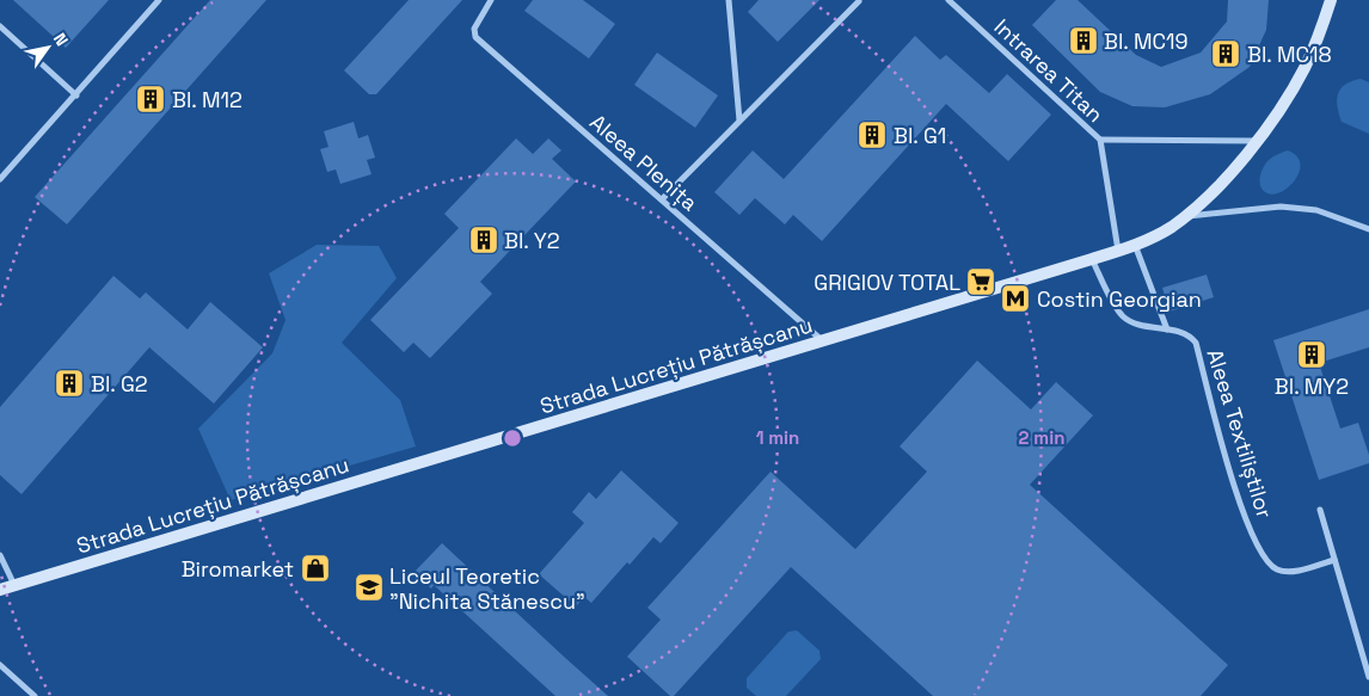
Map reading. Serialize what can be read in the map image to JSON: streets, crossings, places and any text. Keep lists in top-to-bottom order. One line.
{"streets":{"main road":["Strada Lucrețiu Pătrășcanu"],"street":["Intrarea Titan","Aleea Plenița","Aleea Textiliștilor"]},"crossings":[["Intrarea Titan","Strada Lucrețiu Pătrășcanu"],["Aleea Plenița","Strada Lucrețiu Pătrășcanu"],["Strada Lucrețiu Pătrășcanu","Aleea Textiliștilor"]],"places":{"building":["Bl. MC19","Bl. MC18","Bl. M12","Bl. G1","Bl. Y2","Bl. MY2","Bl. G2"],"supermarket":["GRIGIOV TOTAL"],"metro station":["Costin Georgian"],"shop":["Biromarket"],"school or university":["Liceul Teoretic \"Nichita Stănescu\""]},"north":"top right","rings":["1 min","2 min"]}
